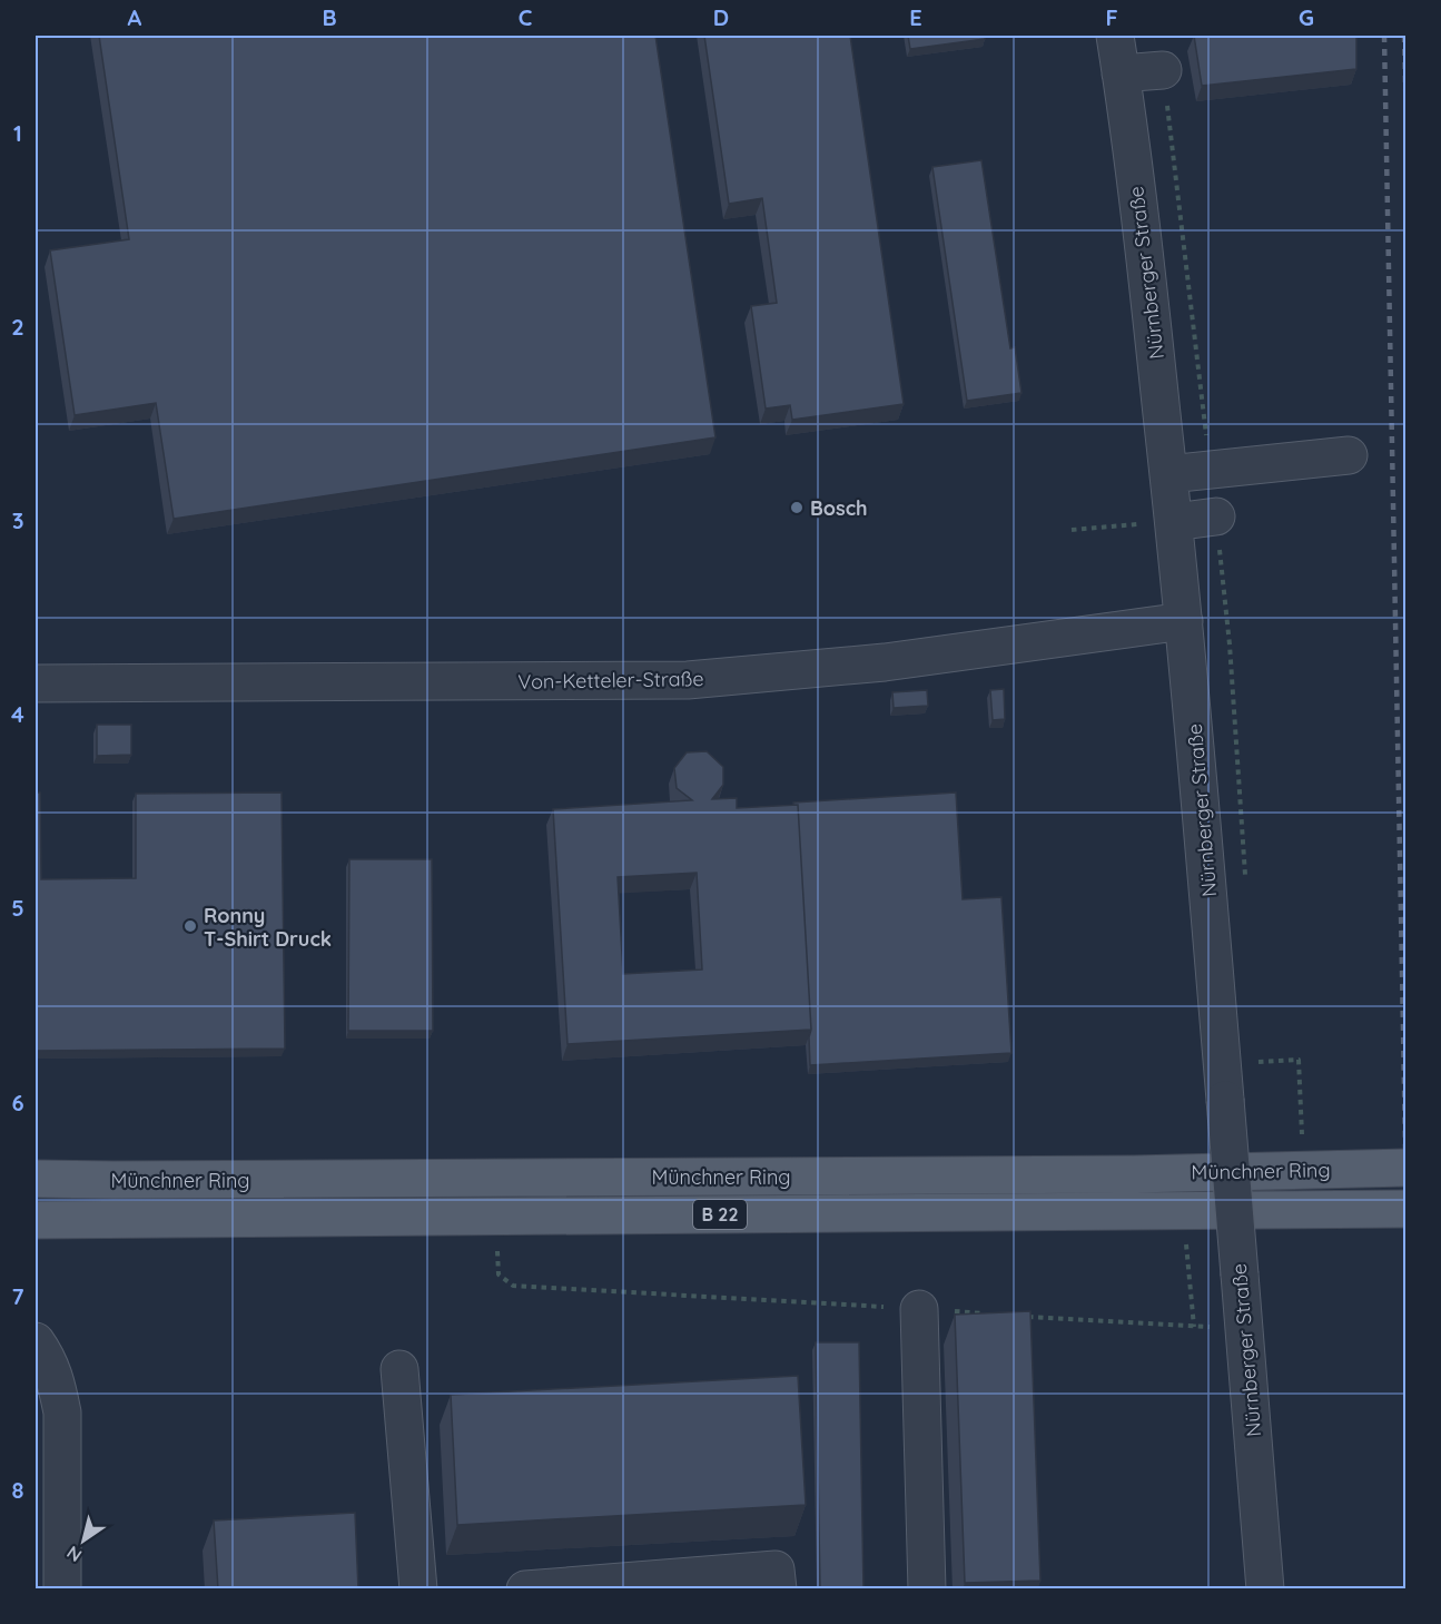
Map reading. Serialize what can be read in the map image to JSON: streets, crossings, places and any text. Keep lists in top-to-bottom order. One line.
{"streets":{"main road":["Münchner Ring","B 22"],"street":["Nürnberger Straße","Von-Ketteler-Straße"]},"crossings":[["Nürnberger Straße","Von-Ketteler-Straße"]],"places":["Bosch","Ronny T-Shirt Druck"],"north":"bottom left","grid":{"columns":["A","B","C","D","E","F","G"],"rows":["1","2","3","4","5","6","7","8"]}}
